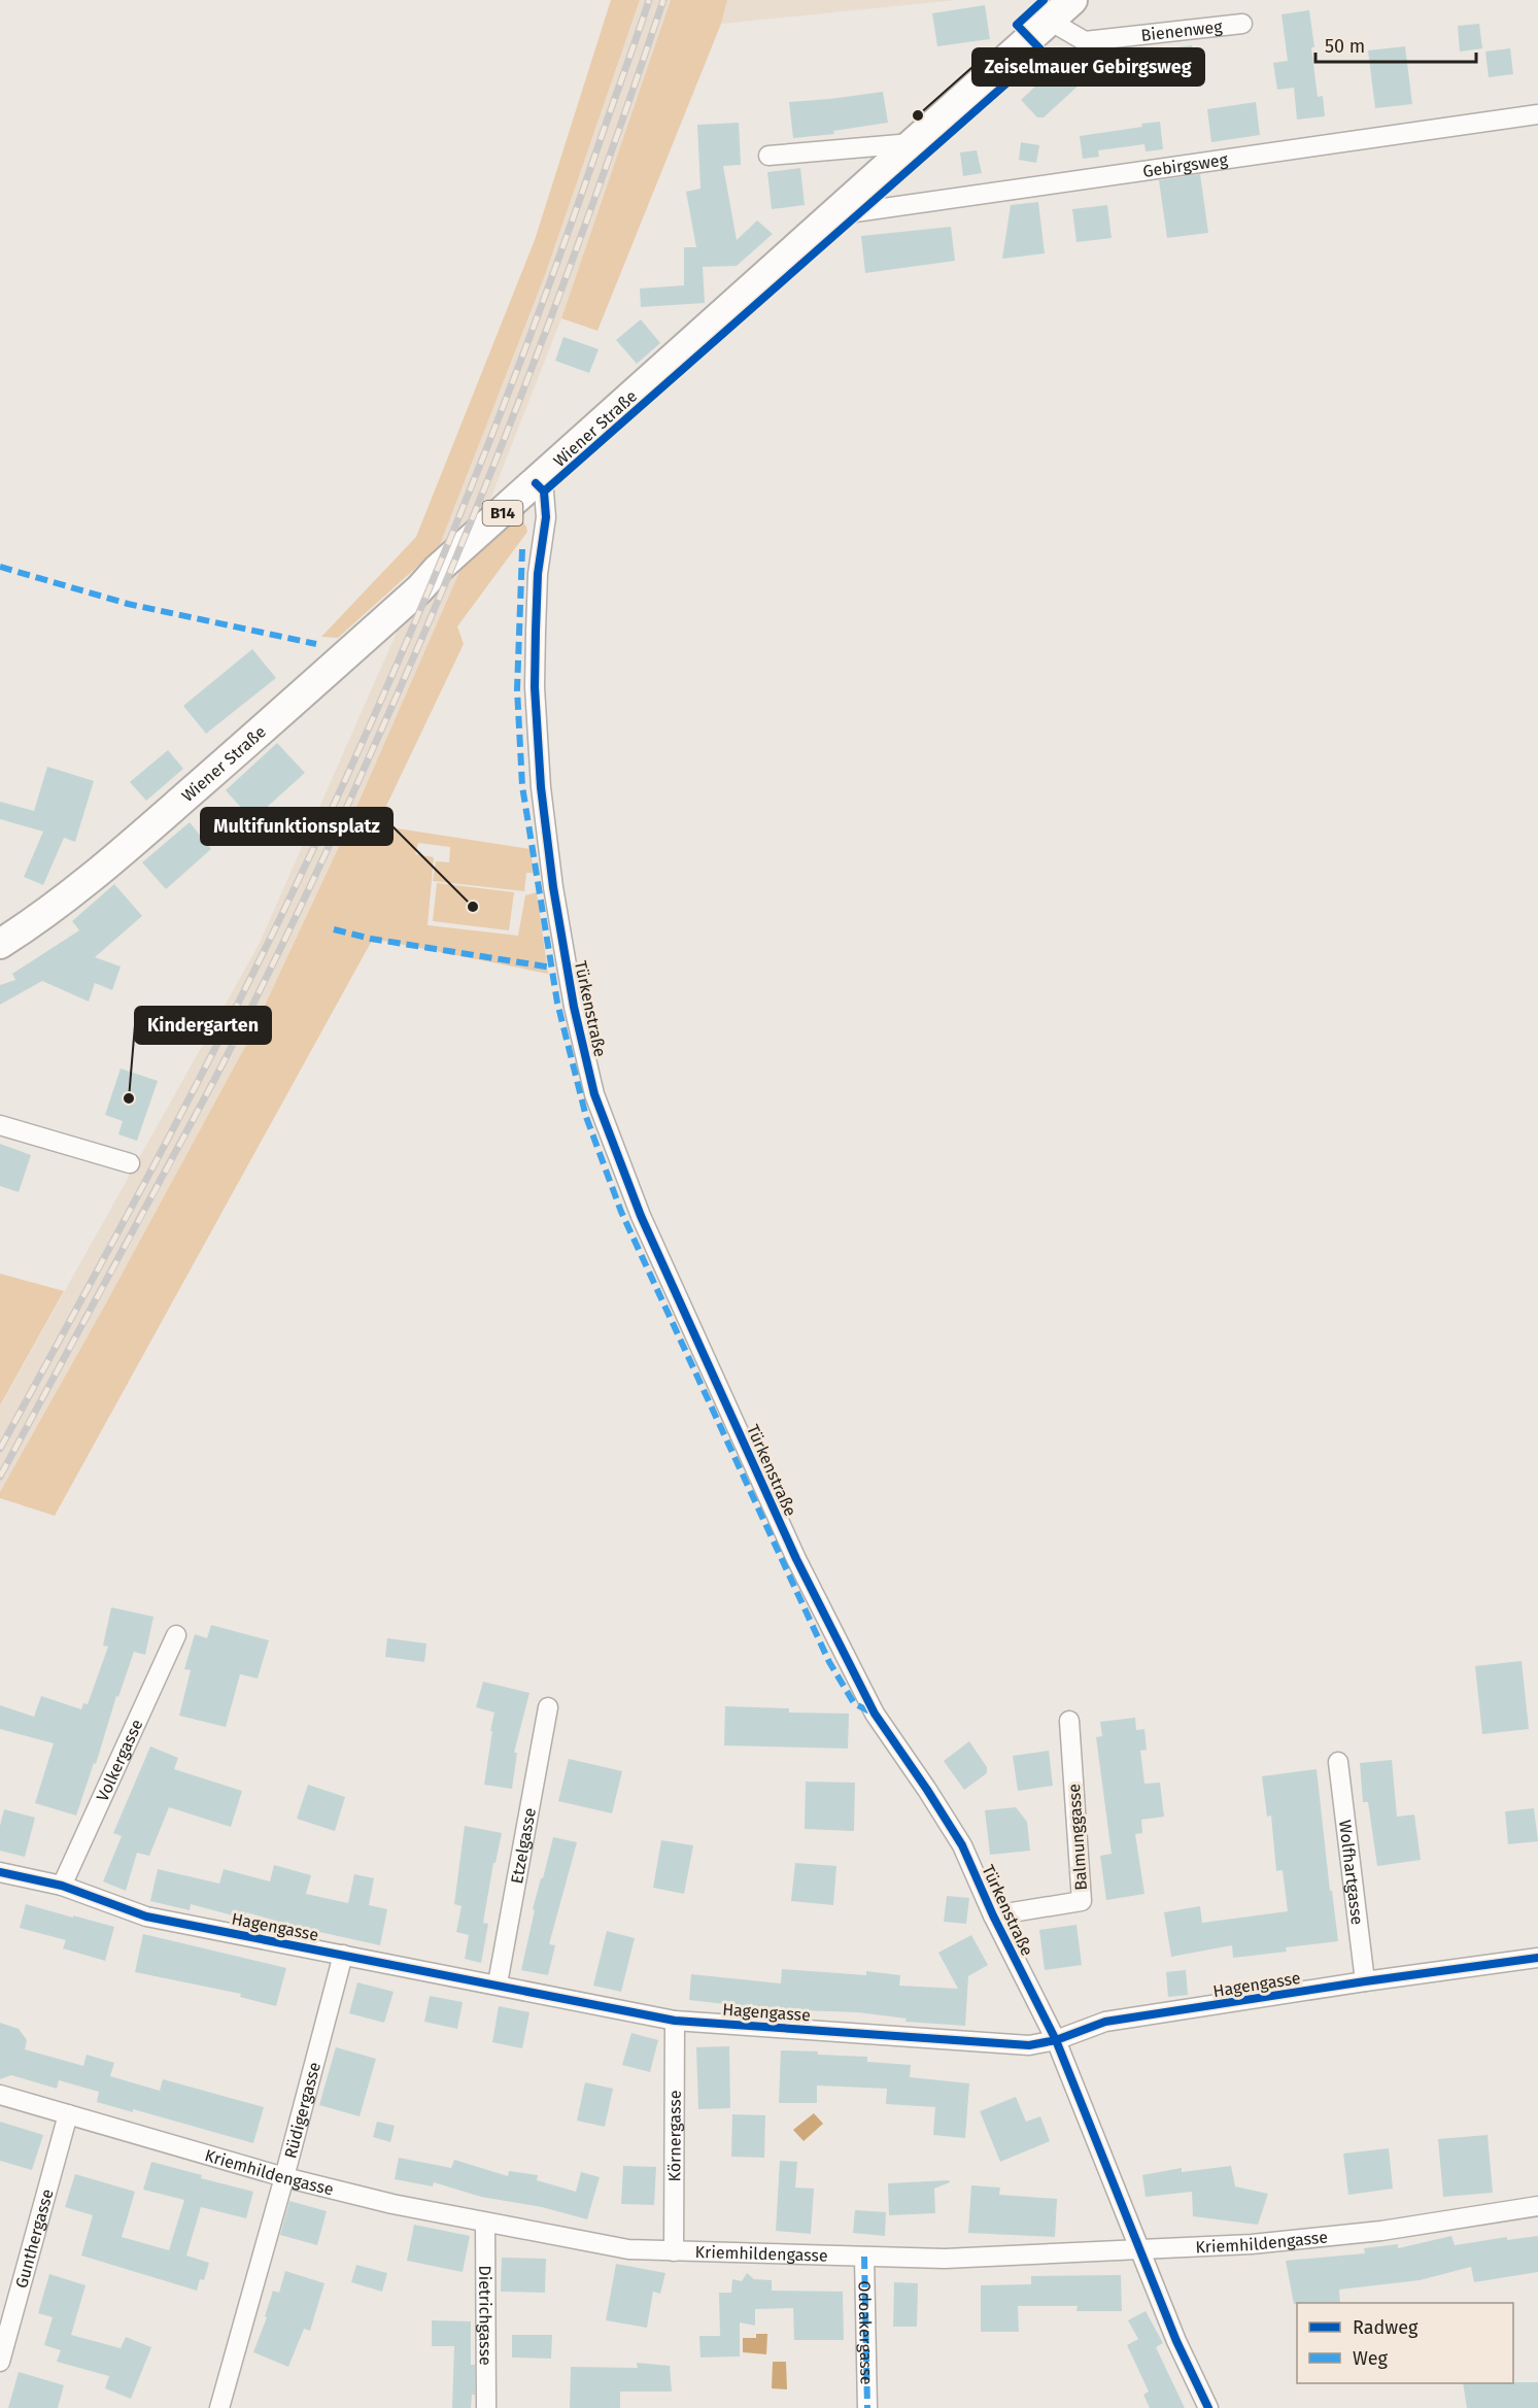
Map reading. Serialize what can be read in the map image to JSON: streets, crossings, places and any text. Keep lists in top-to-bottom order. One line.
{"streets":{"main road":["Wiener Straße","B14"],"street":["Bienenweg","Gebirgsweg","Türkenstraße","Volkergasse","Balmunggasse","Etzelgasse","Wolfhartgasse","Hagengasse","Rüdigergasse","Körnergasse","Kriemhildengasse","Gunthergasse","Dietrichgasse","Odoakergasse"]},"crossings":[["Bienenweg","Wiener Straße"],["Gebirgsweg","Wiener Straße"],["Wiener Straße","Türkenstraße"],["Türkenstraße","Balmunggasse"],["Türkenstraße","Hagengasse"],["Türkenstraße","Kriemhildengasse"],["Volkergasse","Hagengasse"],["Etzelgasse","Hagengasse"],["Wolfhartgasse","Hagengasse"],["Hagengasse","Rüdigergasse"],["Hagengasse","Körnergasse"],["Rüdigergasse","Kriemhildengasse"],["Körnergasse","Kriemhildengasse"],["Kriemhildengasse","Gunthergasse"],["Kriemhildengasse","Dietrichgasse"],["Kriemhildengasse","Odoakergasse"]],"places":["Zeiselmauer Gebirgsweg","Multifunktionsplatz","Kindergarten"],"legend":["Radweg","Weg"],"scale_bar":"50 m"}
